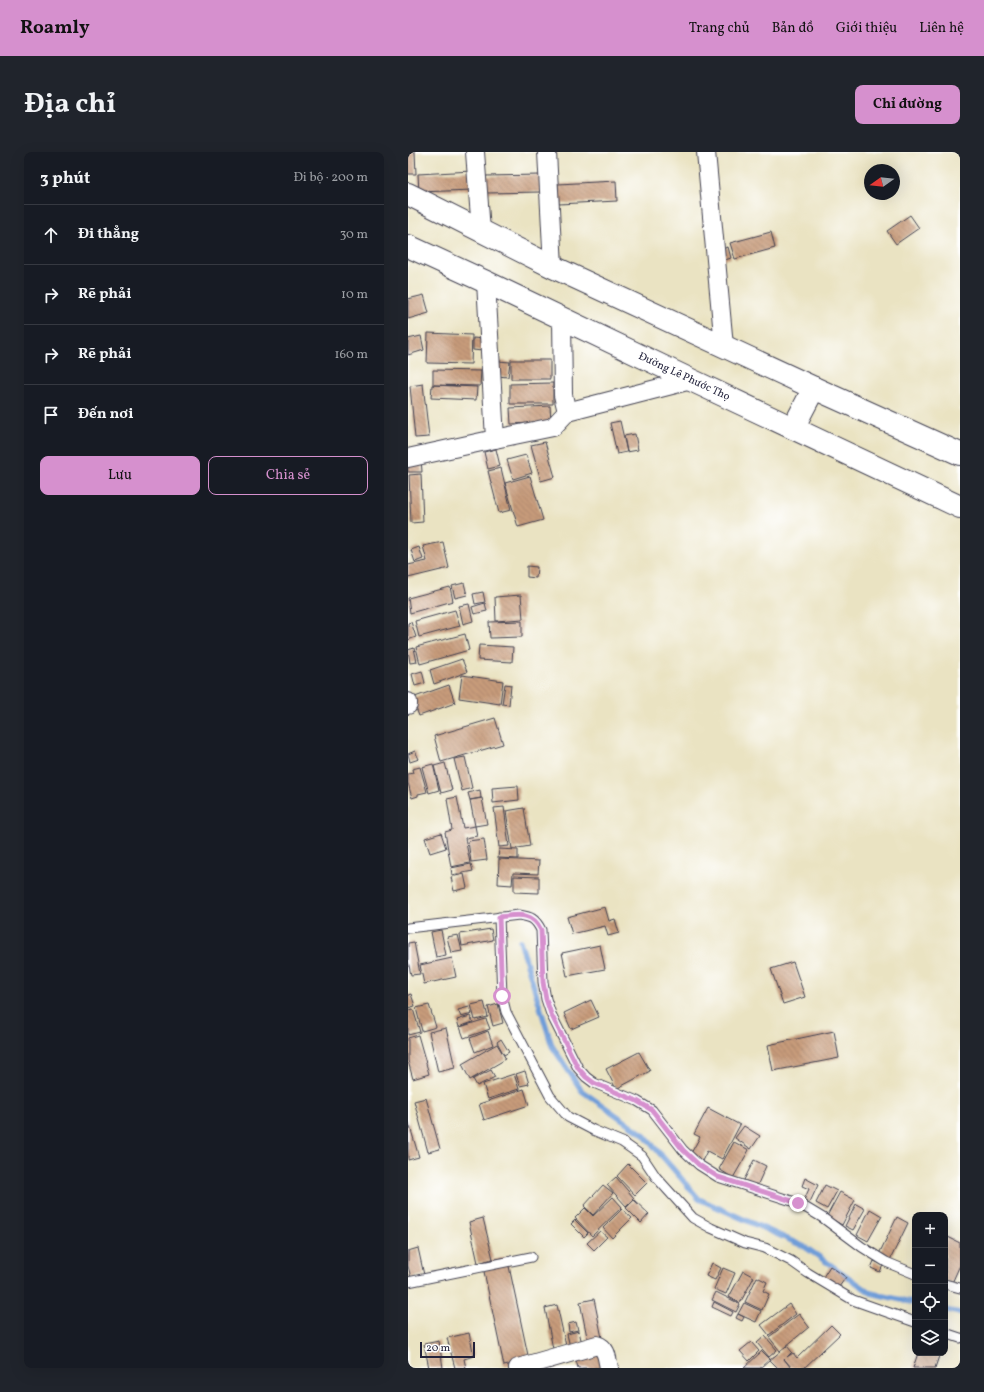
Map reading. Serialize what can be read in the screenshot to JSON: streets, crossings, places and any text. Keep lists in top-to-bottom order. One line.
{"streets":{"street":["Đường Lê Phước Thọ"]},"scale_bar":"20 m","north":"left","page":{"header":"Roamly","nav":["Trang chủ","Bản đồ","Giới thiệu","Liên hệ"],"title":"Địa chỉ","buttons":["Chỉ đường",["Lưu","Chia sẻ"]],"heading":["3 phút","Đi bộ · 200 m"],"list":[["Đi thẳng","30 m"],["Rẽ phải","10 m"],["Rẽ phải","160 m"],"Đến nơi"],"map_buttons":["+","−"],"scale":"20 m"}}
